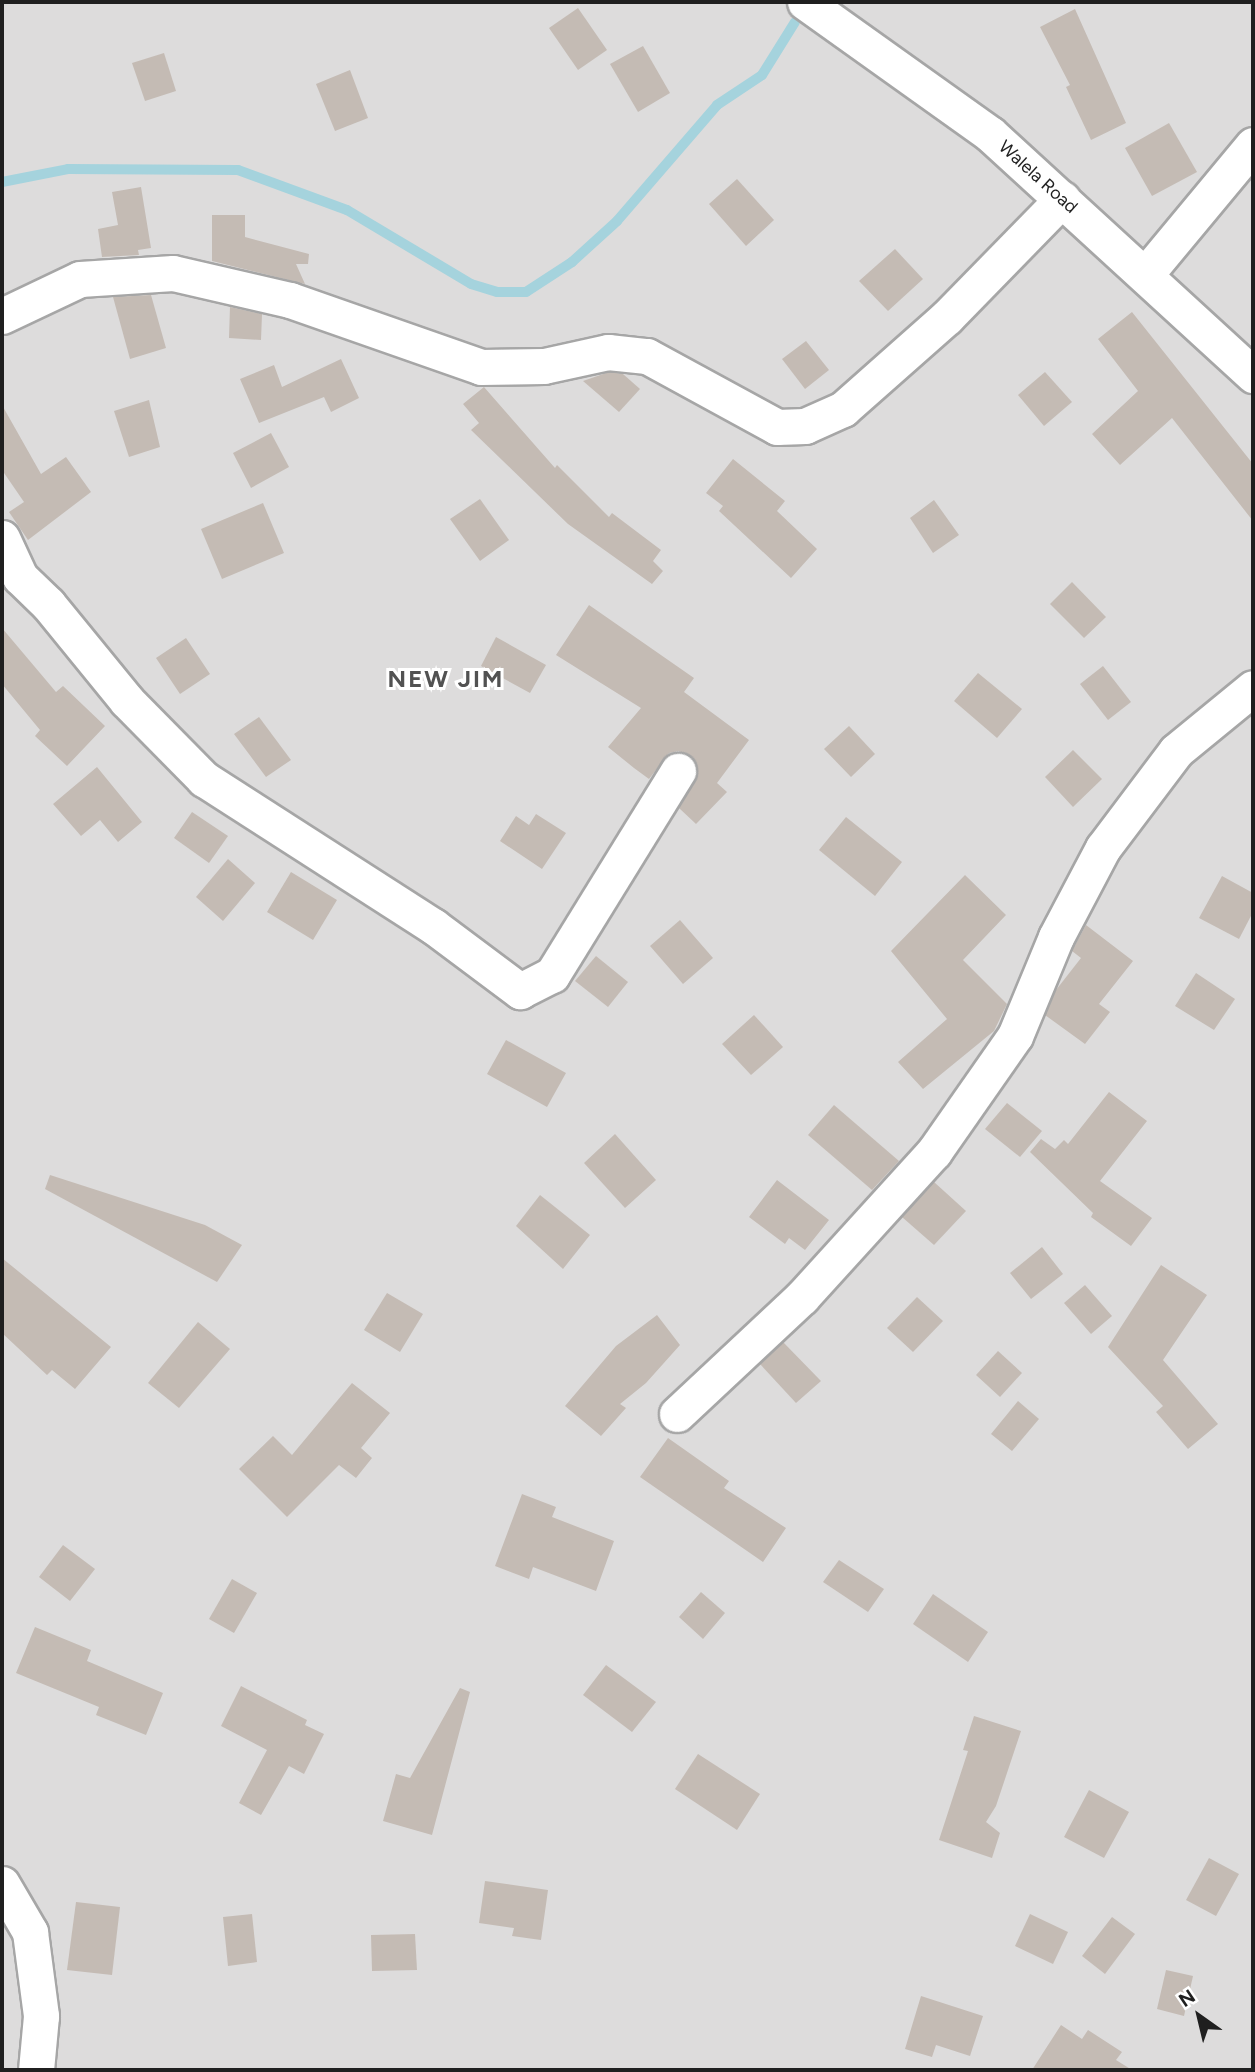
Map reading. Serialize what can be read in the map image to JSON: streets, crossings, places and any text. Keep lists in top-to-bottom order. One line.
{"streets":{"street":["Walela Road"]},"districts":["NEW JIM"],"north":"top left"}
